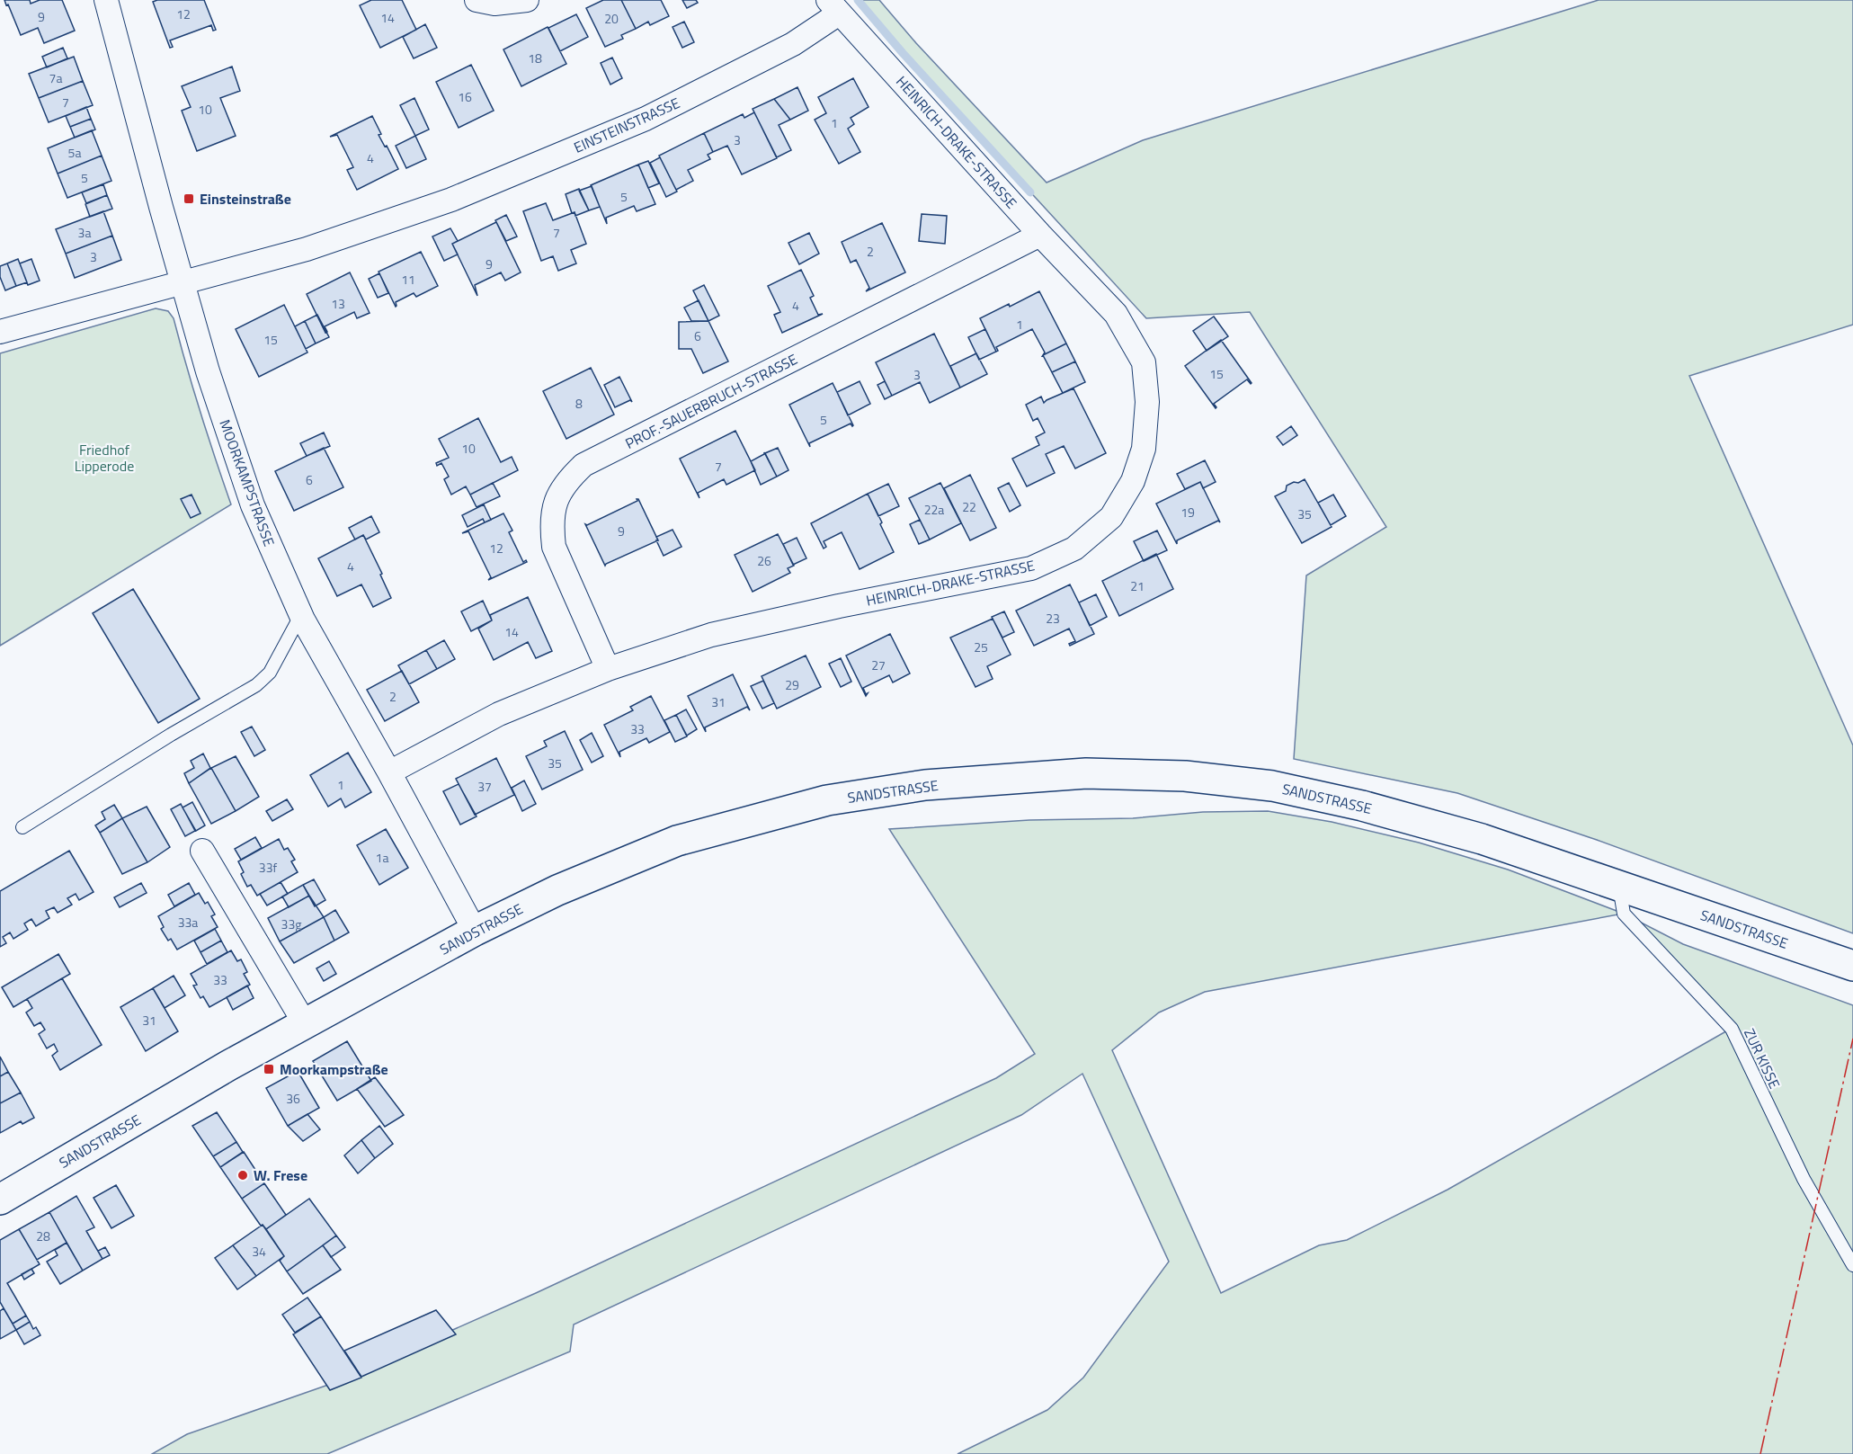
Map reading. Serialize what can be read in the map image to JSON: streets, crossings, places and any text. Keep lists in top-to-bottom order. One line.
{"streets":{"main road":["SANDSTRASSE"],"street":["EINSTEINSTRASSE","HEINRICH-DRAKE-STRASSE","PROF.-SAUERBRUCH-STRASSE","MOORKAMPSTRASSE"],"lane":["ZUR KISSE"]},"crossings":[["EINSTEINSTRASSE","HEINRICH-DRAKE-STRASSE"],["EINSTEINSTRASSE","MOORKAMPSTRASSE"],["HEINRICH-DRAKE-STRASSE","PROF.-SAUERBRUCH-STRASSE"],["HEINRICH-DRAKE-STRASSE","MOORKAMPSTRASSE"],["MOORKAMPSTRASSE","SANDSTRASSE"],["SANDSTRASSE","ZUR KISSE"]],"parks":["Friedhof Lipperode"],"places":{"transit":["Einsteinstraße","Moorkampstraße"],"other":["W. Frese"]},"house_numbers":["12","9","14","20","18","7a","16","7","10","1","3","5a","4","5","5","3a","7","2","3","9","11","13","4","1","6","15","15","3","8","5","10","7","6","22","22a","19","35","9","12","26","4","21","23","14","25","27","29","2","31","33","35","1","37","1a","33f","33a","33g","33","31","36","28","34"]}
